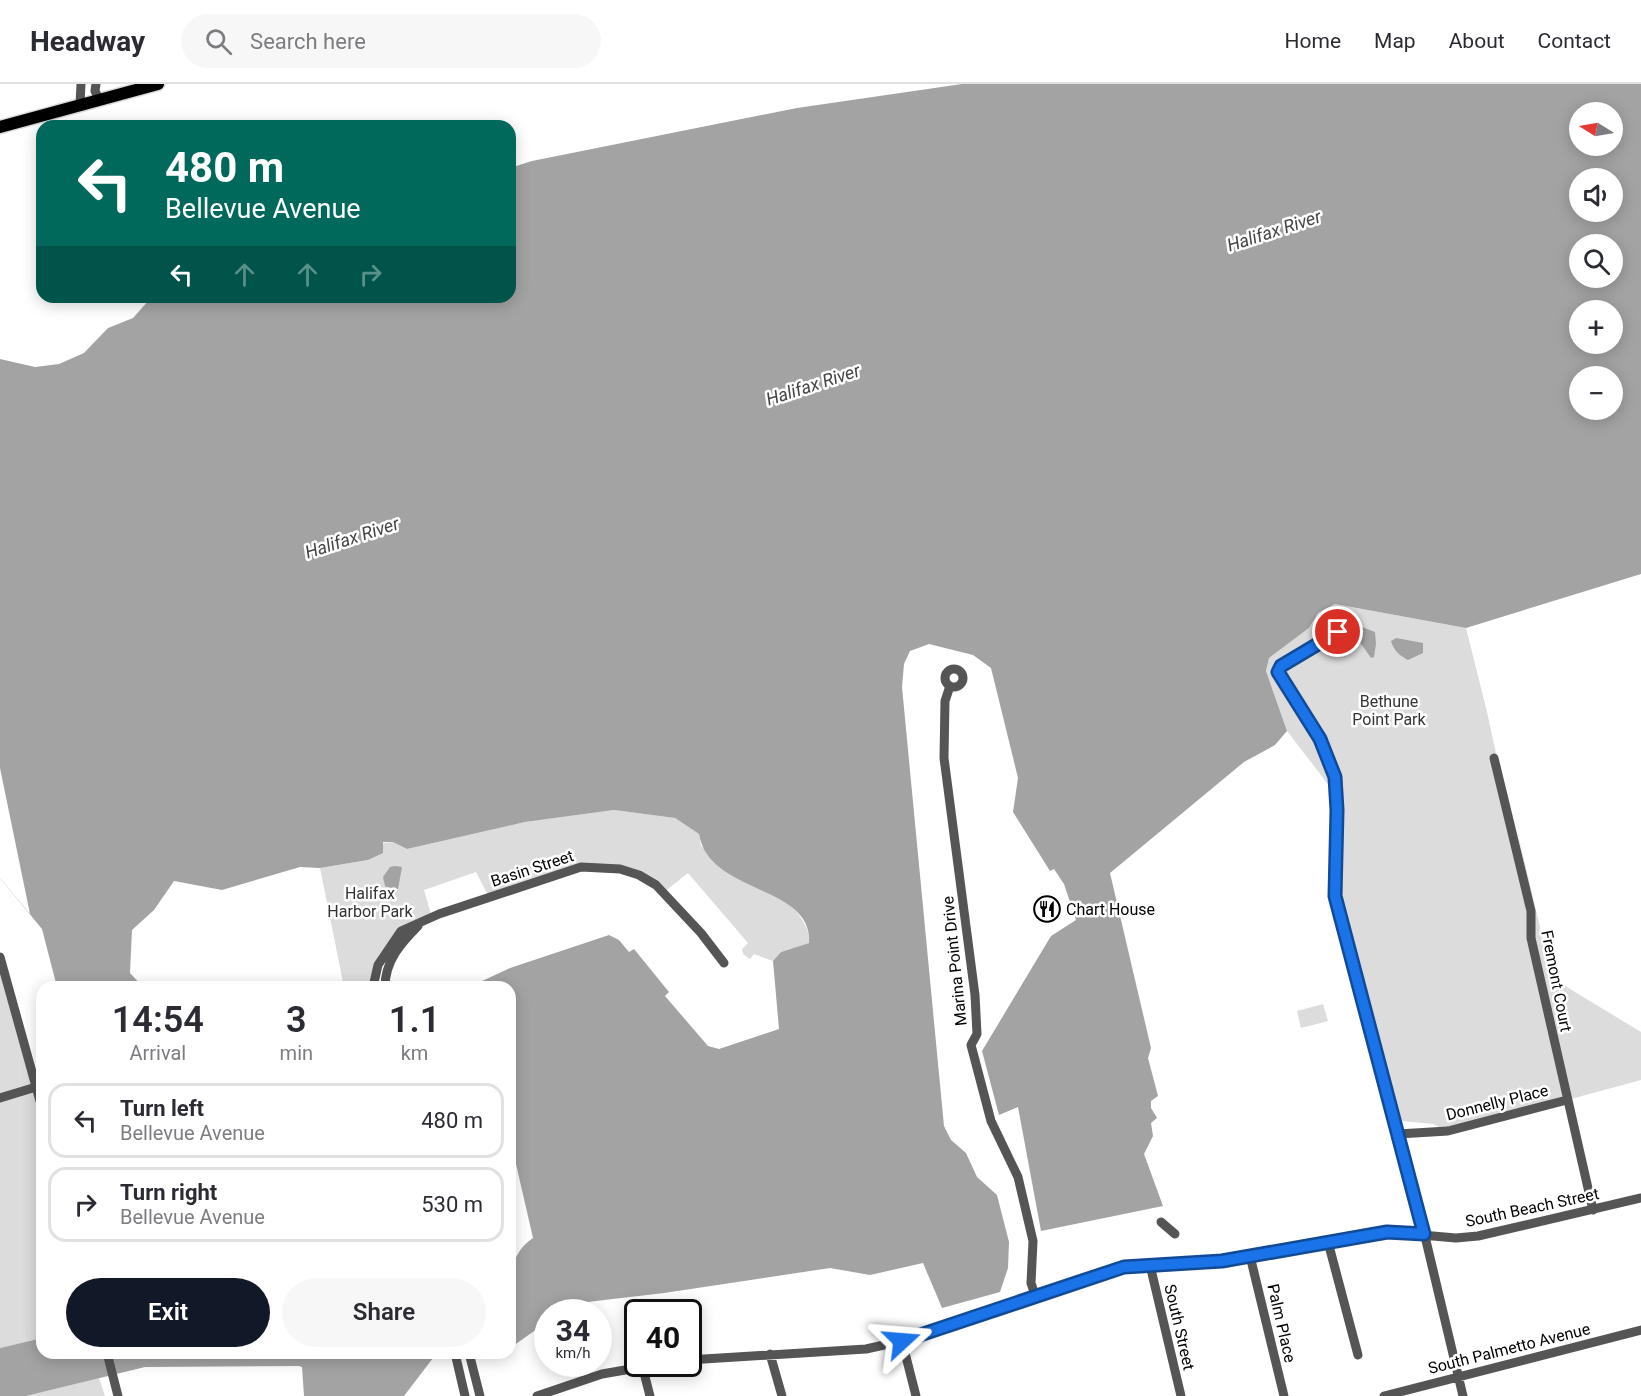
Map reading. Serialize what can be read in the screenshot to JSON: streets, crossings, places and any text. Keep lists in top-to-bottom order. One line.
{"streets":{"street":["Basin Street","Marina Point Drive","Fremont Court","Donnelly Place","South Beach Street","Palm Place","South Street","South Palmetto Avenue"]},"crossings":[["Marina Point Drive","South Beach Street"],["Fremont Court","Donnelly Place"],["Fremont Court","South Beach Street"],["South Beach Street","Palm Place"],["South Beach Street","South Street"]],"water":["Halifax River"],"parks":["Bethune Point Park","Halifax Harbor Park"],"places":{"restaurant":["Chart House"]},"north":"left","page":{"header":"Headway","search":"Search here","nav":["Home","Map","About","Contact"],"map_buttons":["+","−"],"turn":["480 m","Bellevue Avenue"],"eta":["14:54","Arrival","3","min","1.1","km"],"list":[{"name":"Turn left","note":"Bellevue Avenue","value":"480 m"},{"name":"Turn right","note":"Bellevue Avenue","value":"530 m"}],"buttons":["Exit","Share"],"speed":"34 km/h","limit":"40"}}
